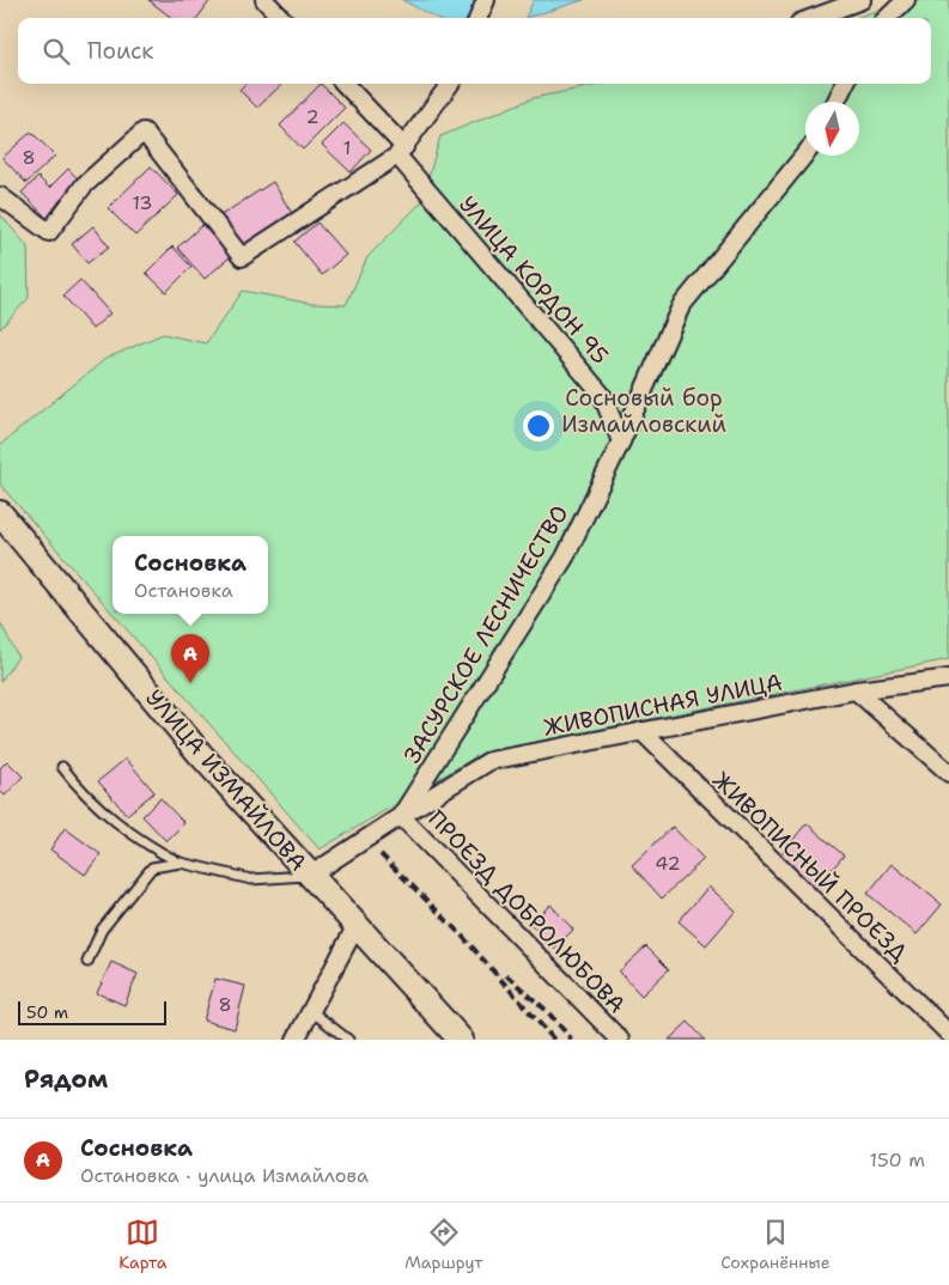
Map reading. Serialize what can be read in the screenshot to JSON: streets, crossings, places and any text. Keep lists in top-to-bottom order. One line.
{"streets":{"main road":["УЛИЦА ИЗМАЙЛОВА"],"street":["УЛИЦА КОРДОН 95","ЗАСУРСКОЕ ЛЕСНИЧЕСТВО","ЖИВОПИСНАЯ УЛИЦА","ЖИВОПИСНЫЙ ПРОЕЗД","ПРОЕЗД ДОБРОЛЮБОВА"]},"crossings":[["УЛИЦА КОРДОН 95","ЗАСУРСКОЕ ЛЕСНИЧЕСТВО"],["ЗАСУРСКОЕ ЛЕСНИЧЕСТВО","ЖИВОПИСНАЯ УЛИЦА"],["ЗАСУРСКОЕ ЛЕСНИЧЕСТВО","ПРОЕЗД ДОБРОЛЮБОВА"],["ЖИВОПИСНАЯ УЛИЦА","ЖИВОПИСНЫЙ ПРОЕЗД"],["ЖИВОПИСНАЯ УЛИЦА","ПРОЕЗД ДОБРОЛЮБОВА"],["УЛИЦА ИЗМАЙЛОВА","ПРОЕЗД ДОБРОЛЮБОВА"]],"parks":["Сосновый бор Измайловский"],"house_numbers":["2","1","8","13","42","8"],"scale_bar":"50 m","north":"bottom","page":{"search":"Поиск","popup":["Сосновка","Остановка"],"pins":"A","scale":"50 m","heading":"Рядом","list":[{"mark":"A","name":"Сосновка","note":"Остановка · улица Измайлова","value":"150 m"}],"nav":["Карта","Маршрут","Сохранённые"]}}
